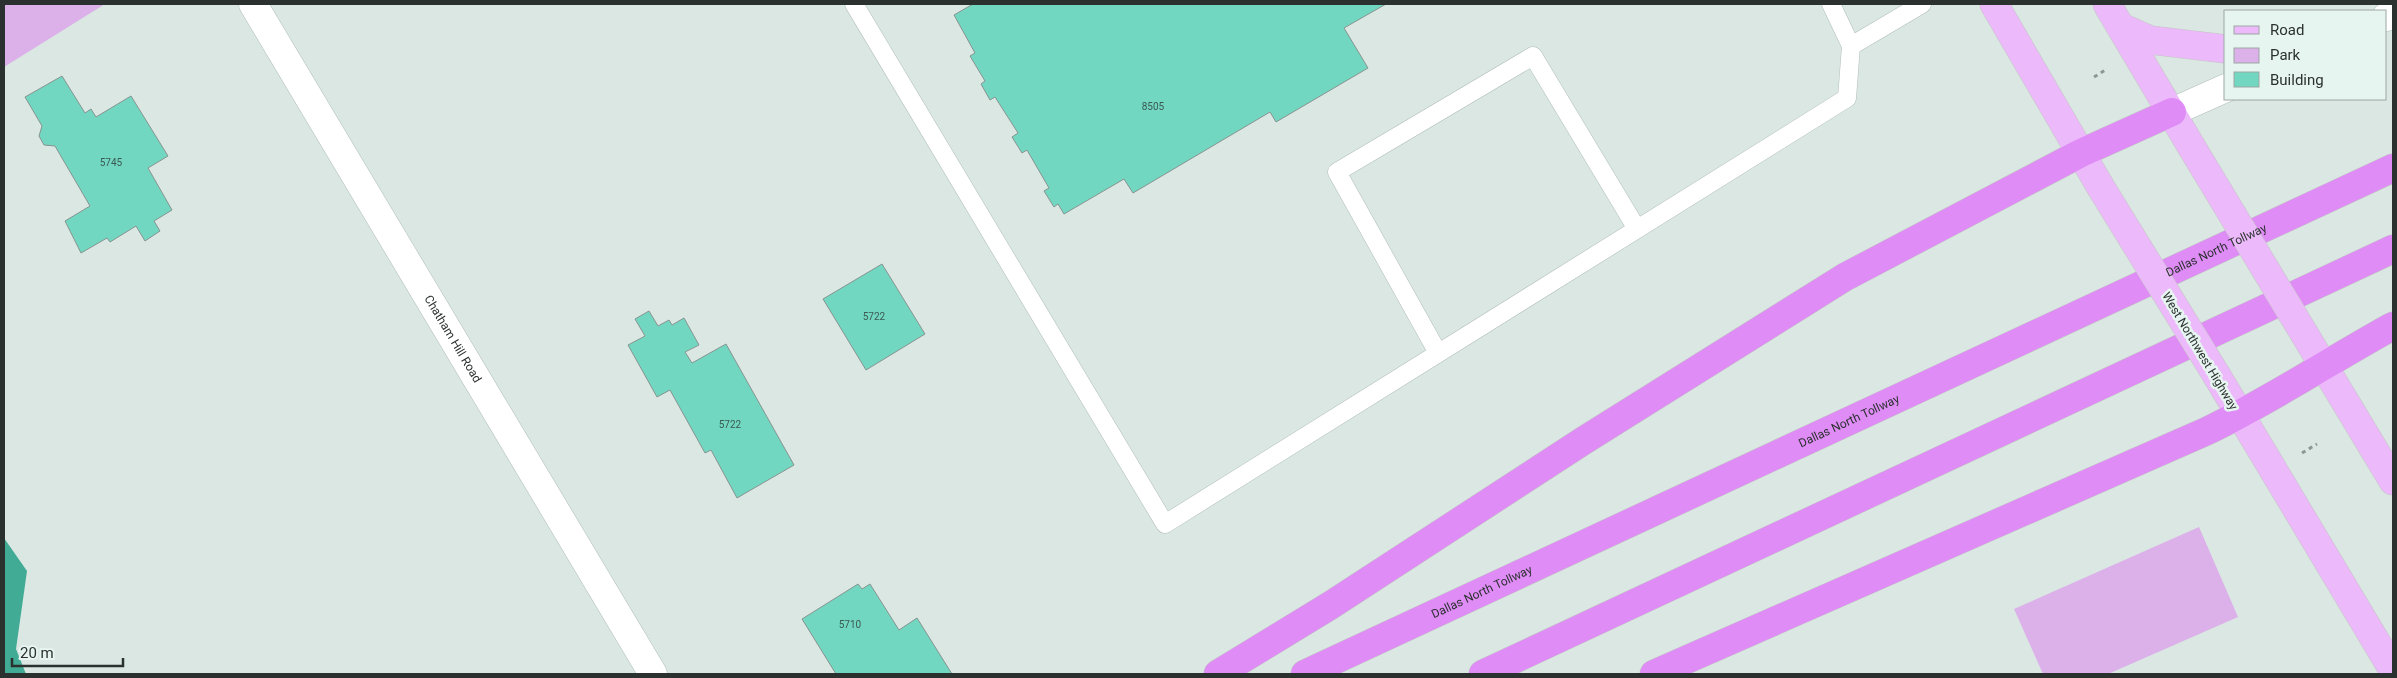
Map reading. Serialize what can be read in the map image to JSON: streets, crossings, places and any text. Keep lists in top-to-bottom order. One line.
{"streets":{"highway":["Dallas North Tollway"],"main road":["West Northwest Highway"],"street":["Chatham Hill Road"]},"house_numbers":["8505","5745","5722","5722","5710"],"legend":["Road","Park","Building"],"scale_bar":"20 m"}
